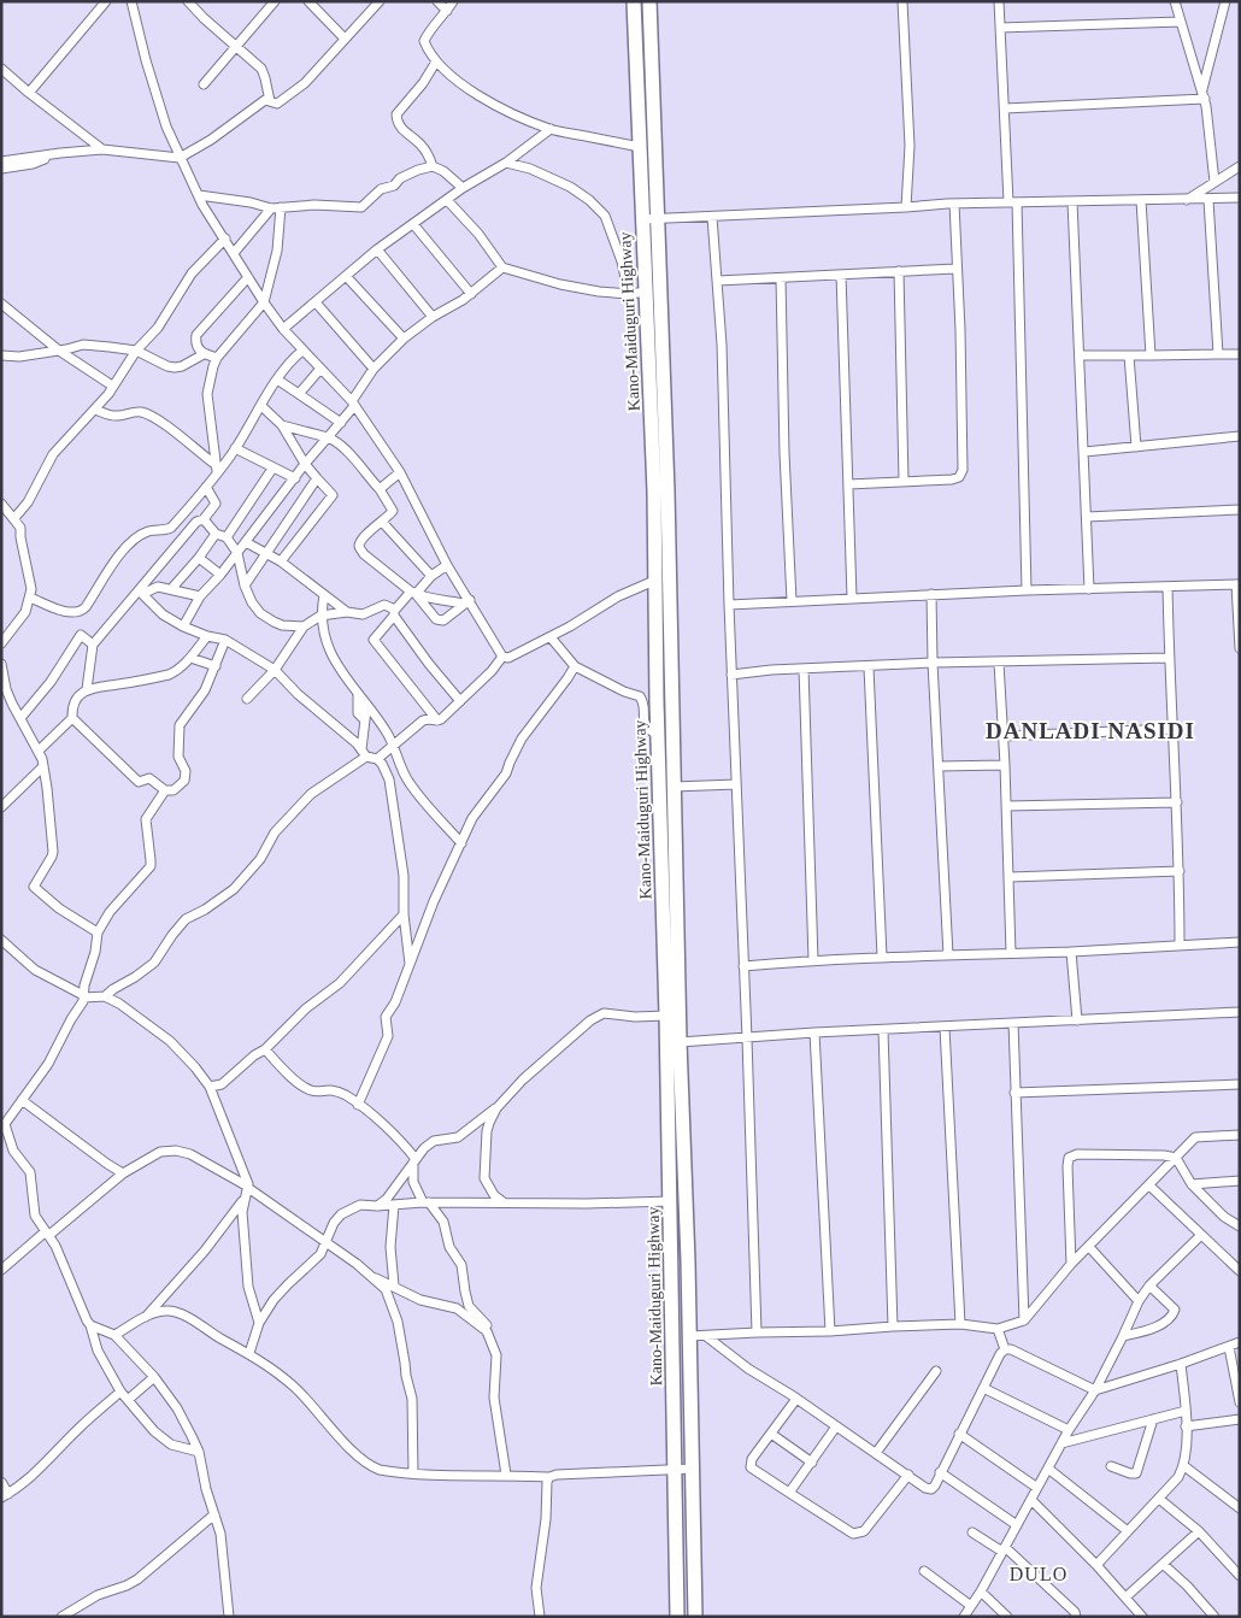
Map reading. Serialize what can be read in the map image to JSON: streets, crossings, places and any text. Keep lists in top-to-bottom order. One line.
{"streets":{"highway":["Kano-Maiduguri Highway"]},"districts":["DANLADI NASIDI","DULO"]}
